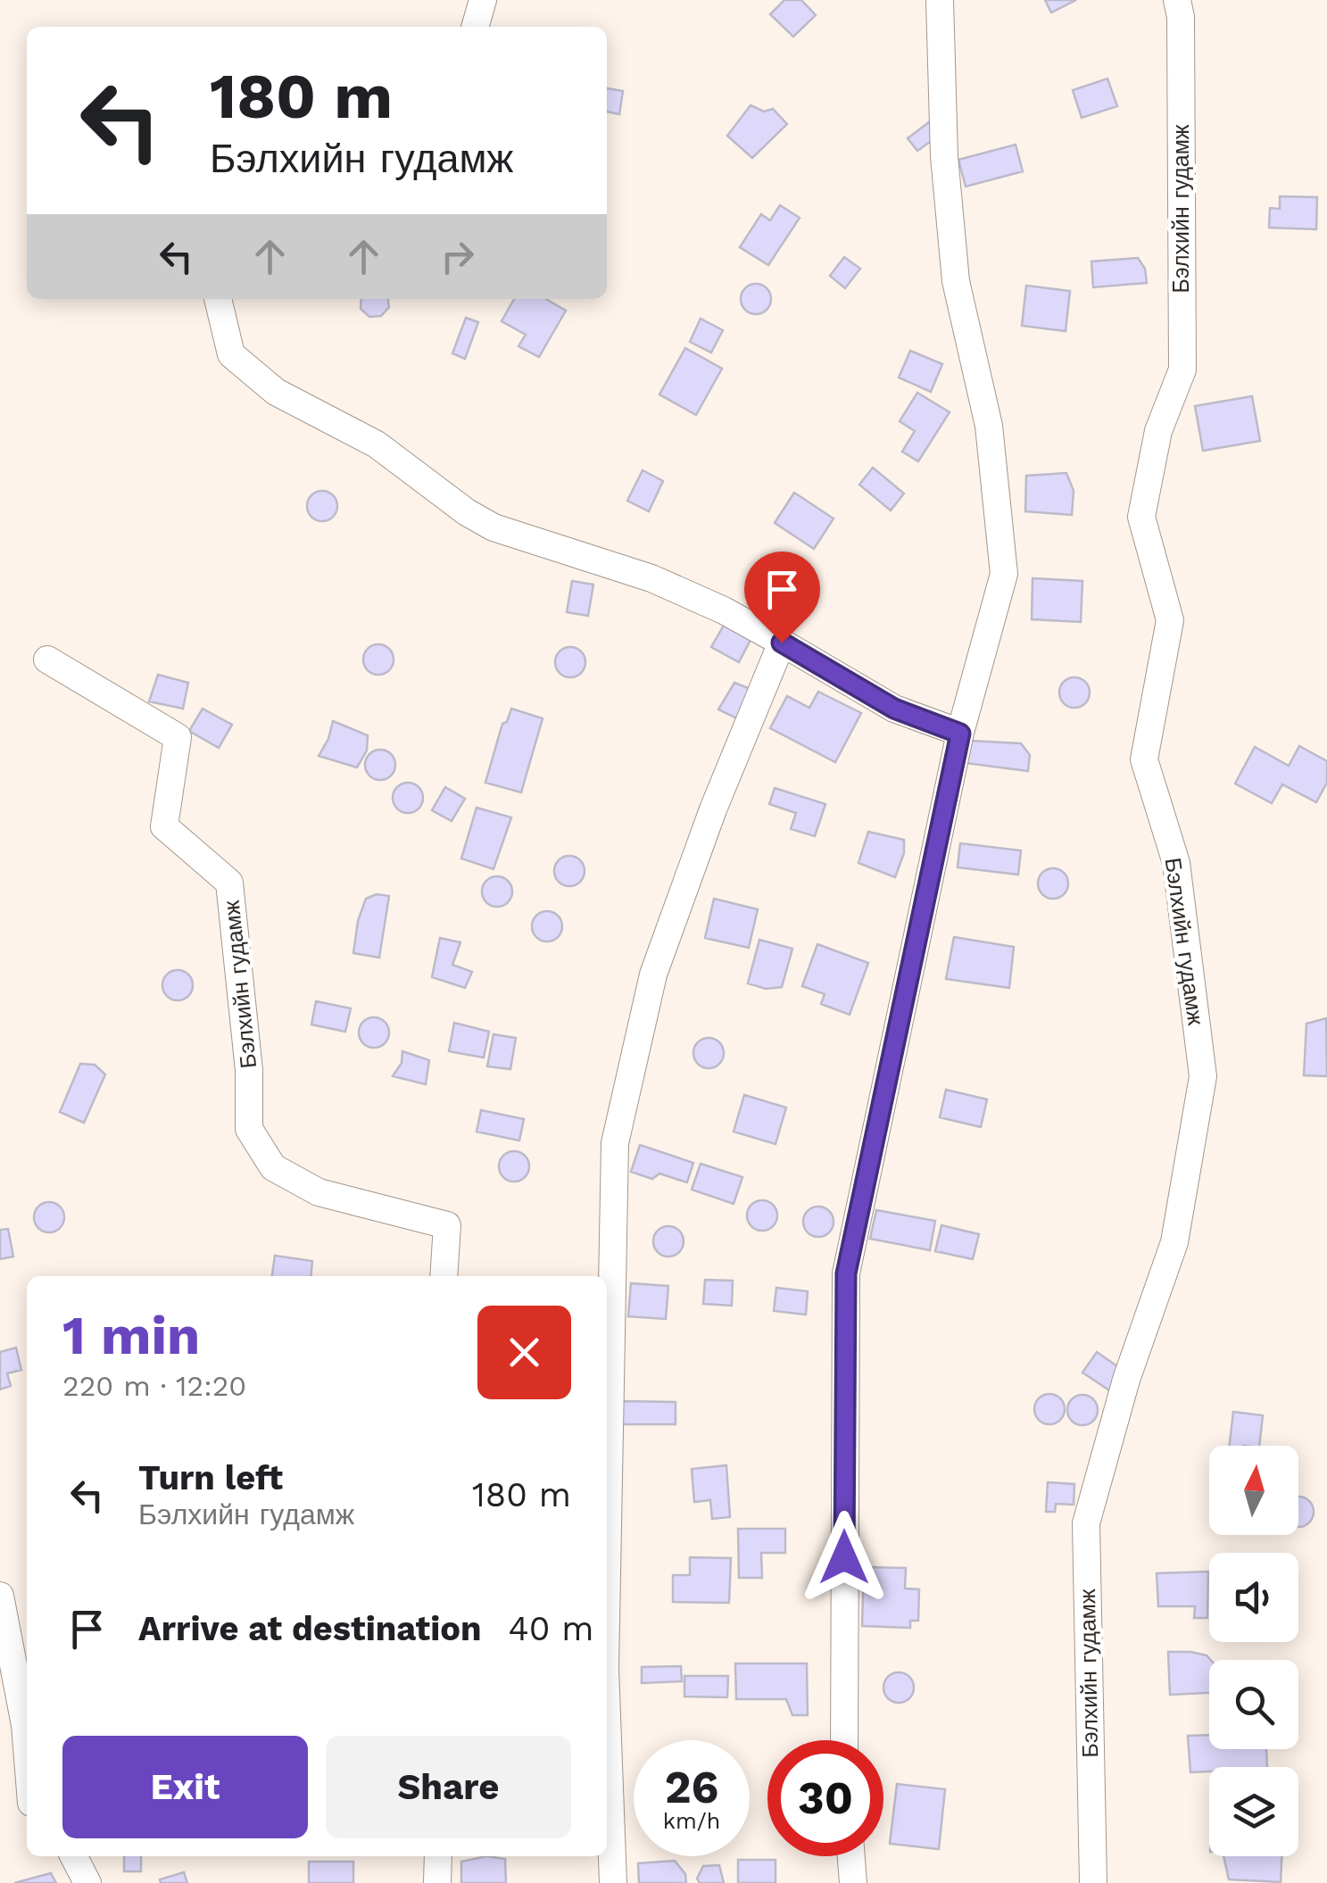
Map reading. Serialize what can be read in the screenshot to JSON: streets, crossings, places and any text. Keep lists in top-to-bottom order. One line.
{"streets":{"street":["Бэлхийн гудамж"]},"north":"top","page":{"turn":["180 m","Бэлхийн гудамж"],"heading":["1 min","220 m · 12:20"],"list":[{"name":"Turn left","note":"Бэлхийн гудамж","value":"180 m"},{"name":"Arrive at destination","value":"40 m"}],"buttons":["Exit","Share"],"speed":"26 km/h","limit":"30"}}
